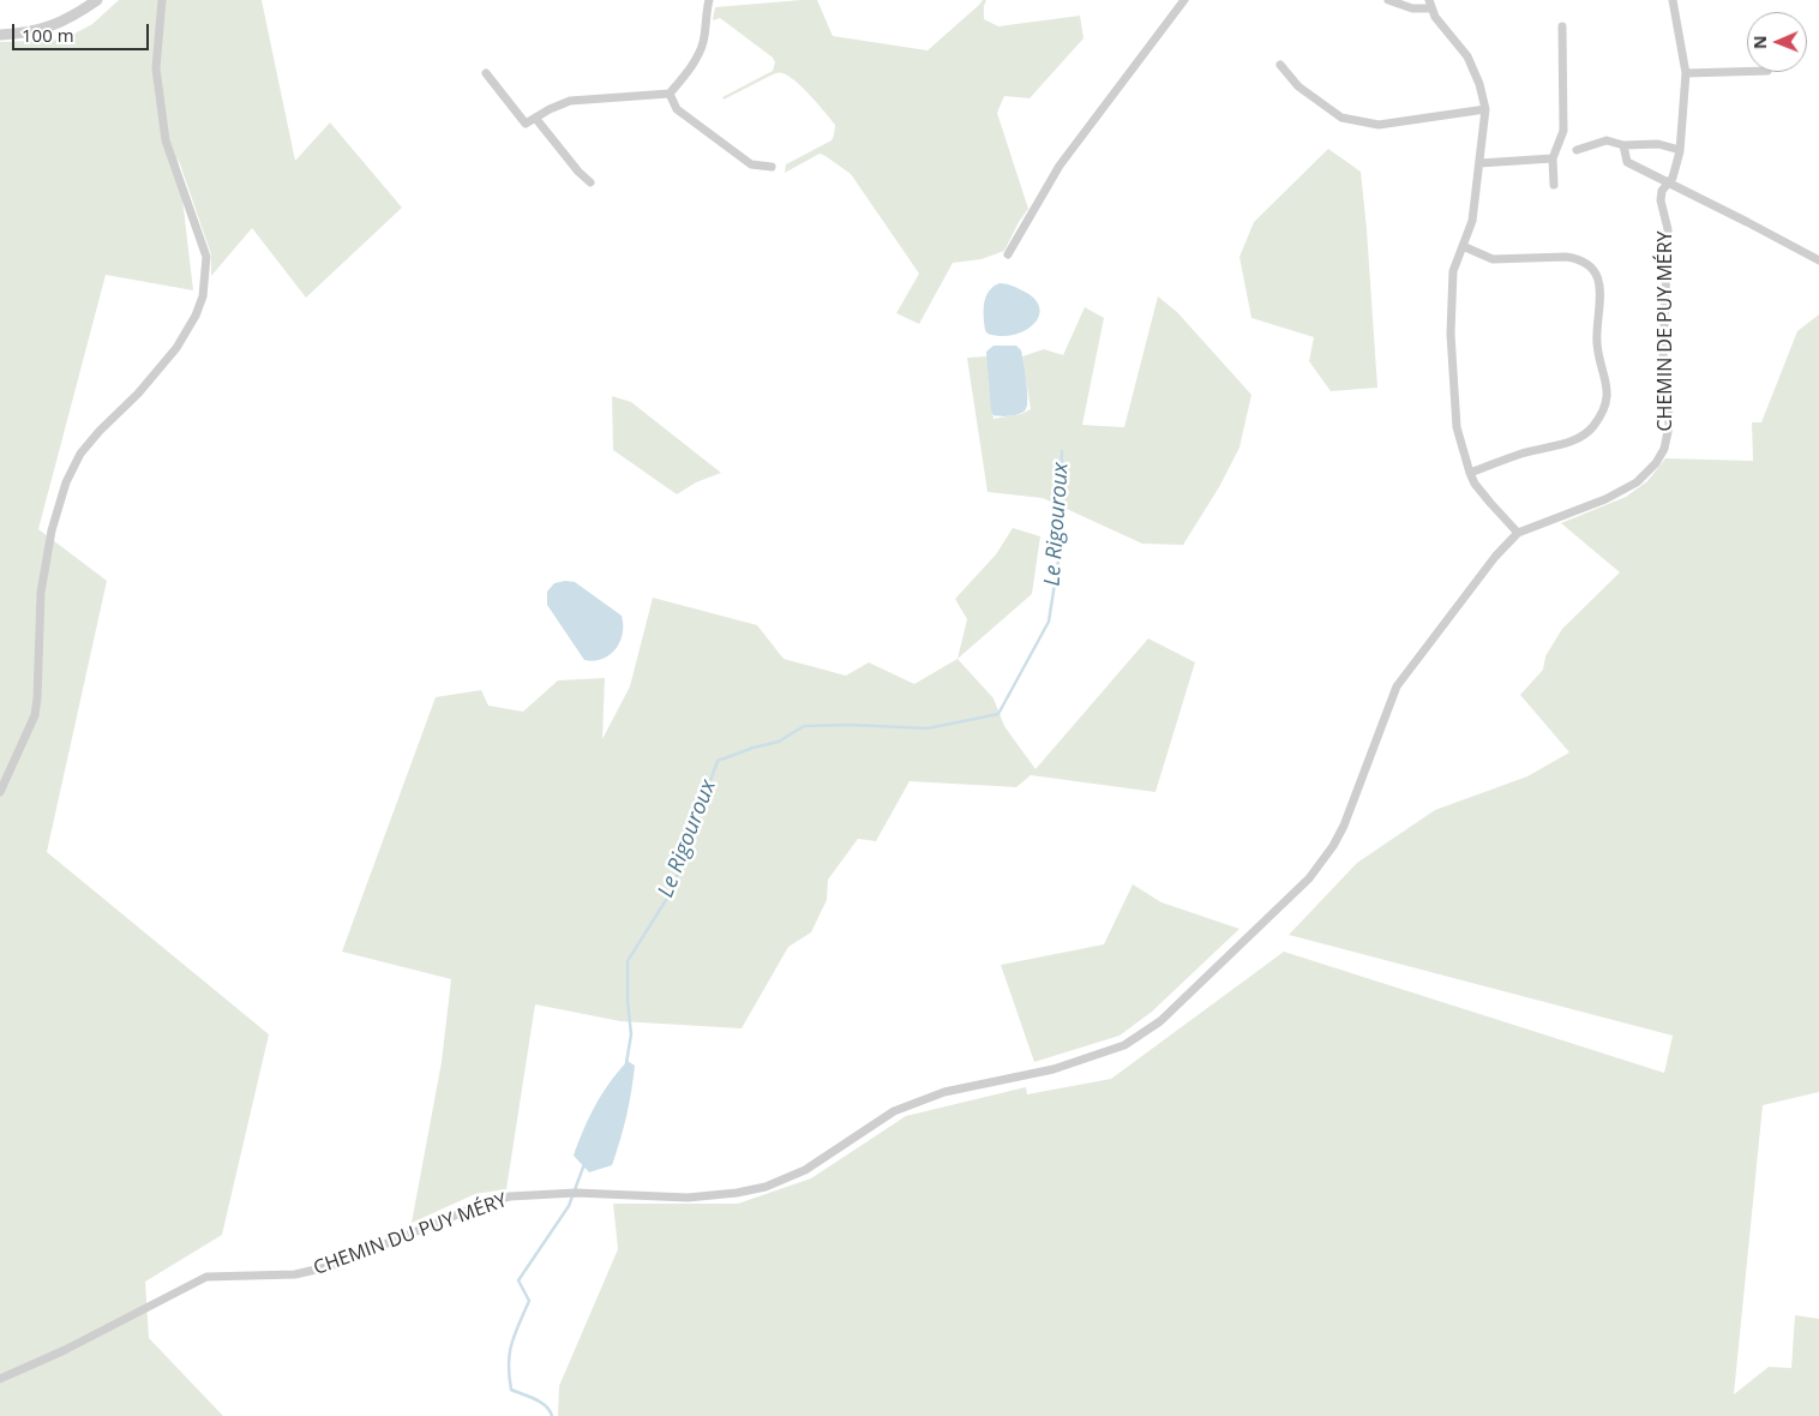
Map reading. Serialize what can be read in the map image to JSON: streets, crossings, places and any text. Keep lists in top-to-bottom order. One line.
{"streets":{"street":["CHEMIN DE PUY MÉRY","CHEMIN DU PUY MÉRY"]},"crossings":[["CHEMIN DE PUY MÉRY","CHEMIN DU PUY MÉRY"]],"water":["Le Rigouroux"],"scale_bar":"100 m","north":"left"}
